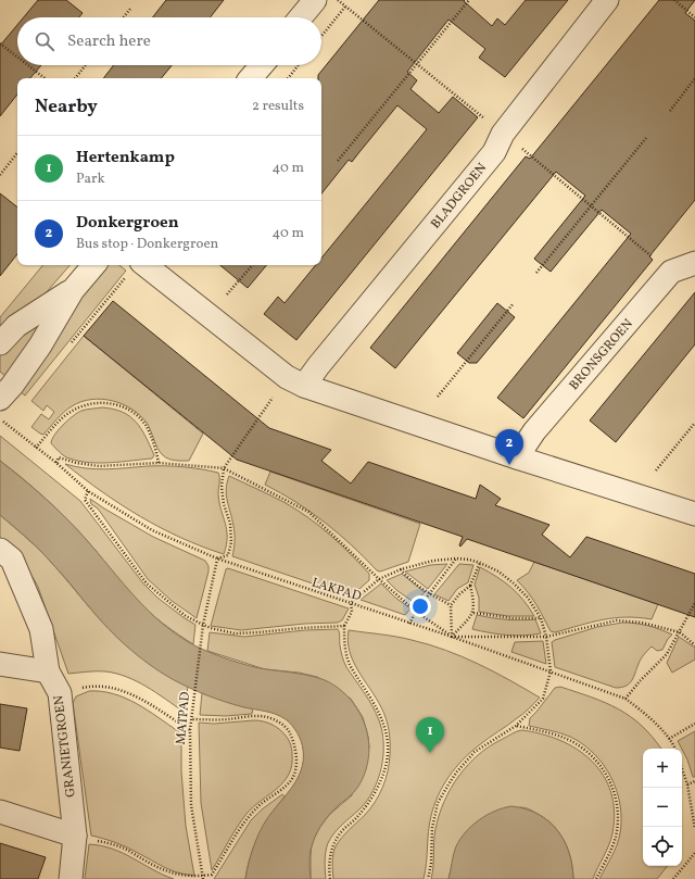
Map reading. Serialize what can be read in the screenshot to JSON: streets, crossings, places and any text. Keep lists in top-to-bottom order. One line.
{"streets":{"street":["BLADGROEN","BRONSGROEN","GRANIETGROEN"],"path":["LAKPAD","MATPAD"]},"crossings":[["LAKPAD","MATPAD"]],"page":{"search":"Search here","heading":["Nearby","2 results"],"list":[{"mark":"1","name":"Hertenkamp","note":"Park","value":"40 m"},{"mark":"2","name":"Donkergroen","note":"Bus stop · Donkergroen","value":"40 m"}],"pins":["2","1"],"map_buttons":["+","−"]}}
